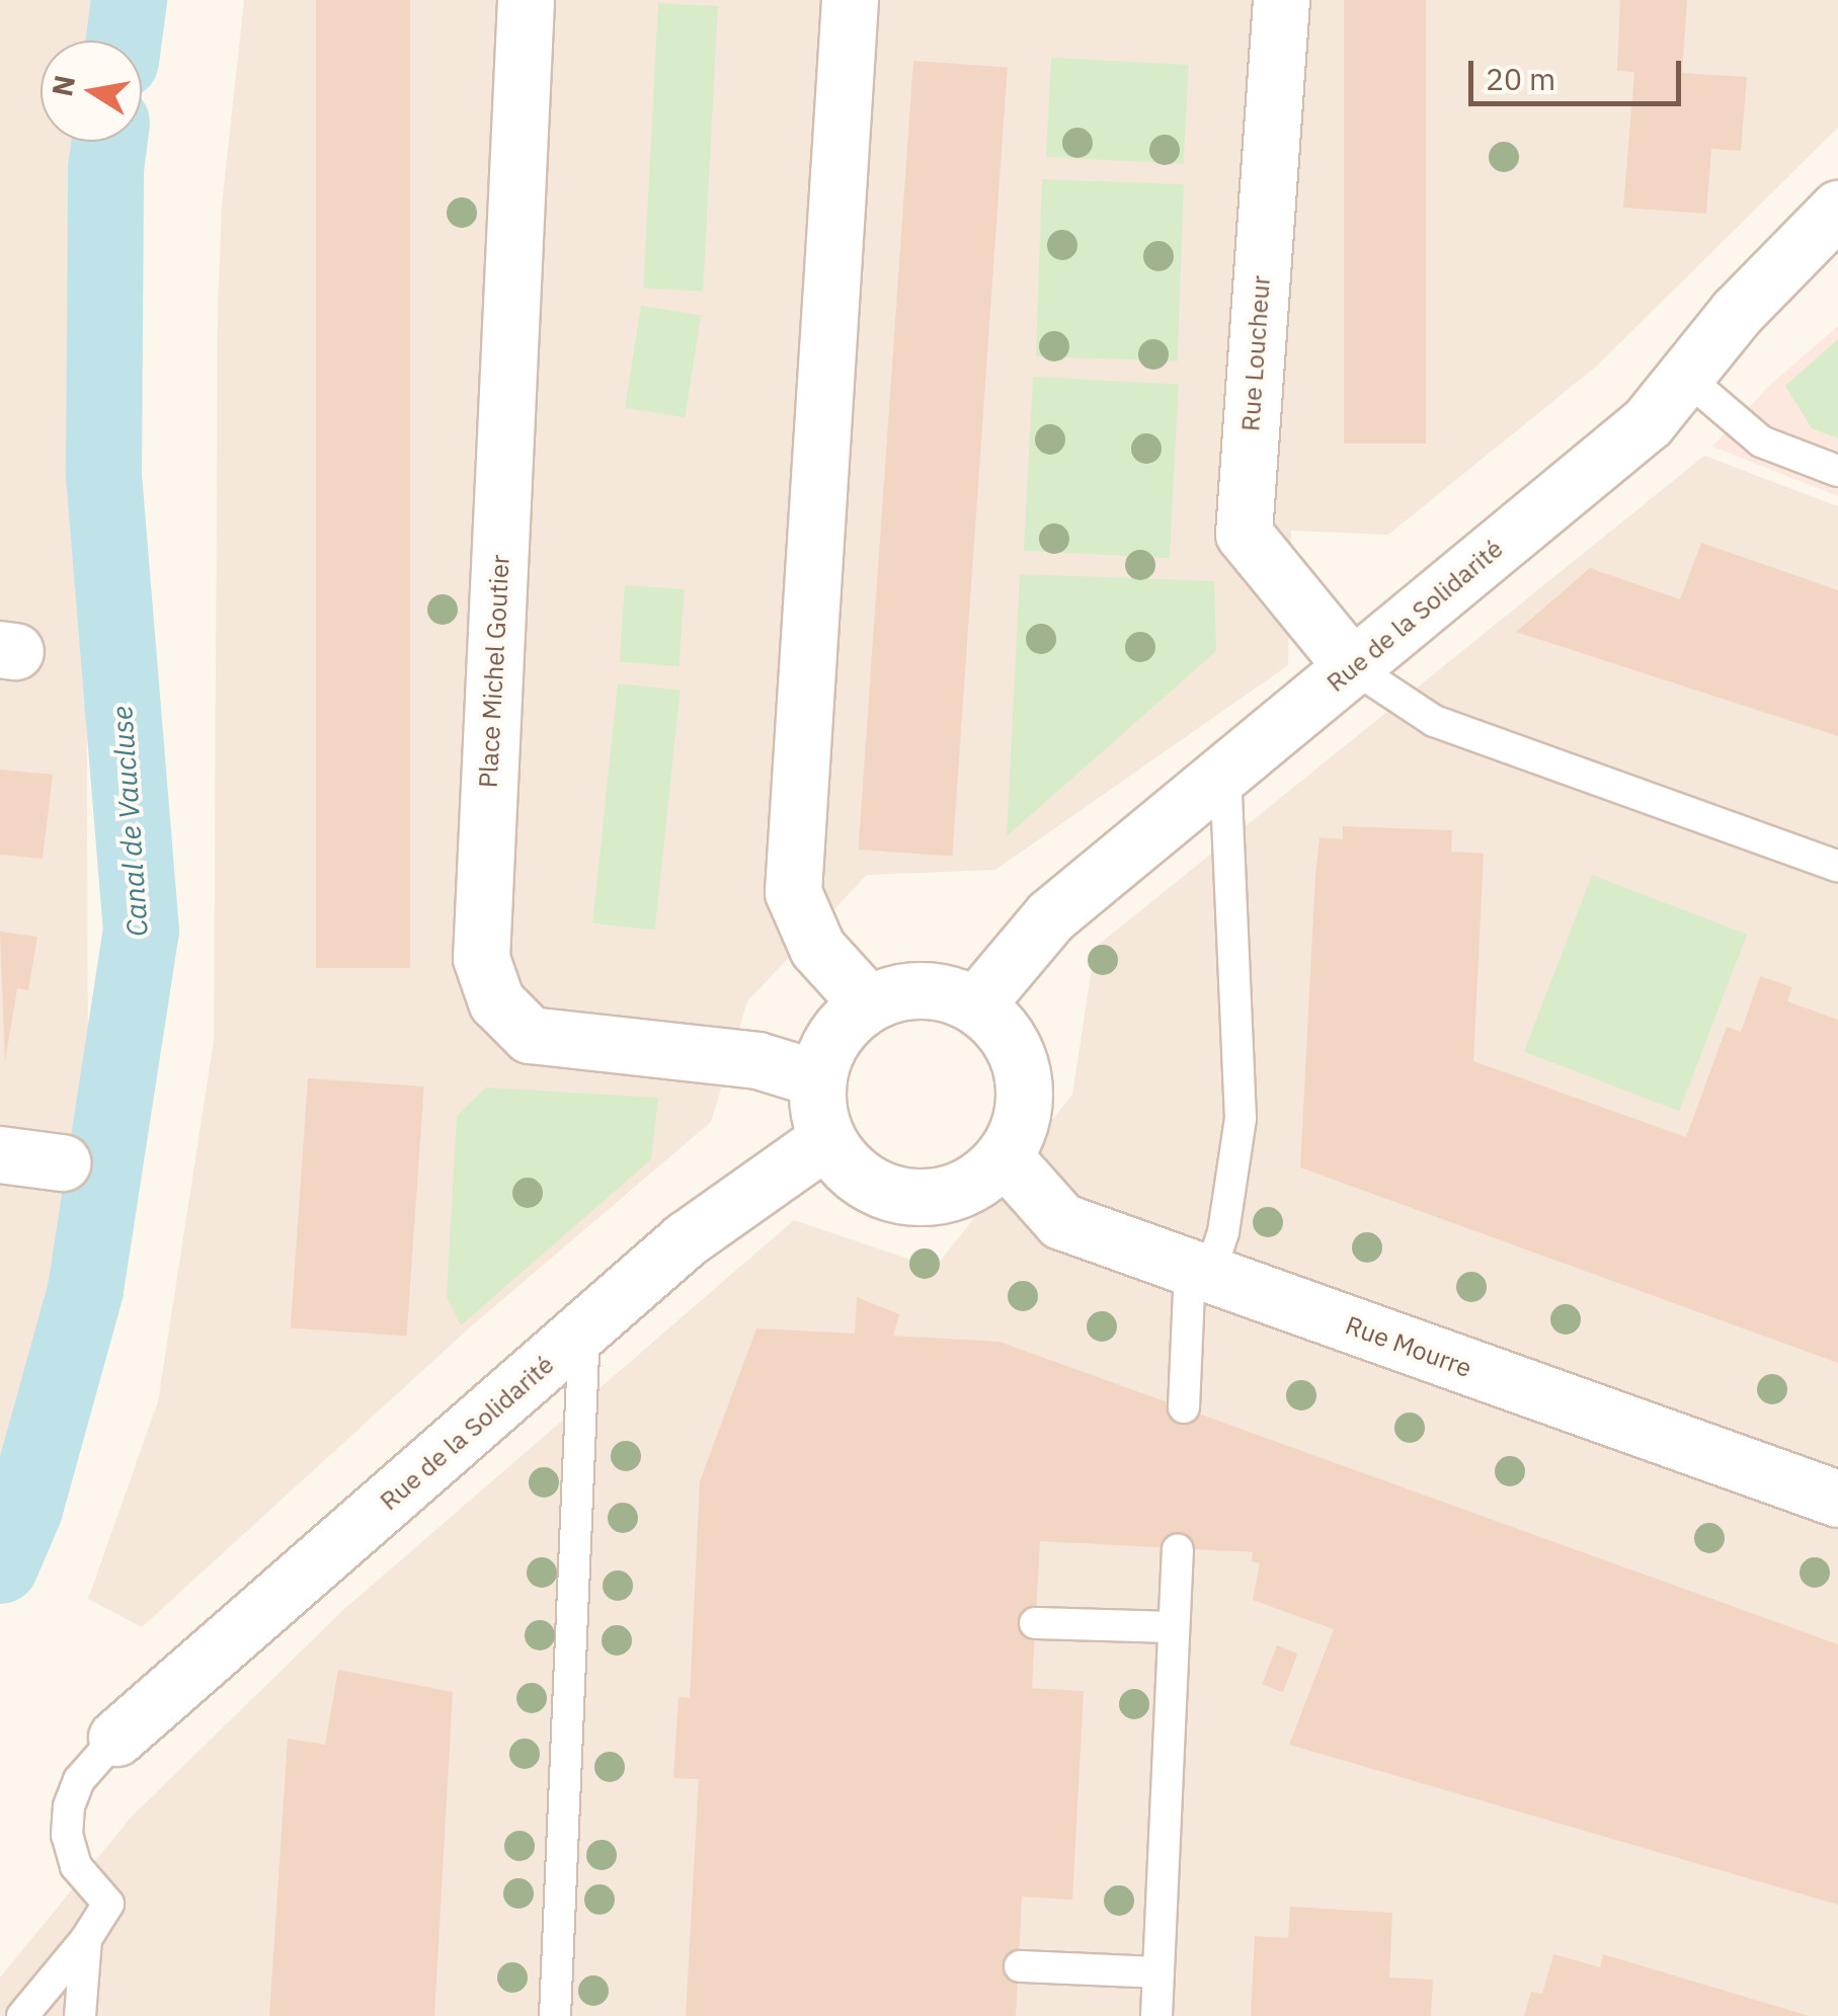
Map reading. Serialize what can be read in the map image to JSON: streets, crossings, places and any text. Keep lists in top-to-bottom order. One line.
{"streets":{"street":["Rue Loucheur","Rue de la Solidarité","Place Michel Goutier","Rue Mourre"]},"crossings":[["Rue Loucheur","Rue de la Solidarité"],["Rue de la Solidarité","Place Michel Goutier"],["Rue de la Solidarité","Rue Mourre"],["Place Michel Goutier","Rue Mourre"]],"water":["Canal de Vaucluse"],"scale_bar":"20 m","north":"left"}
